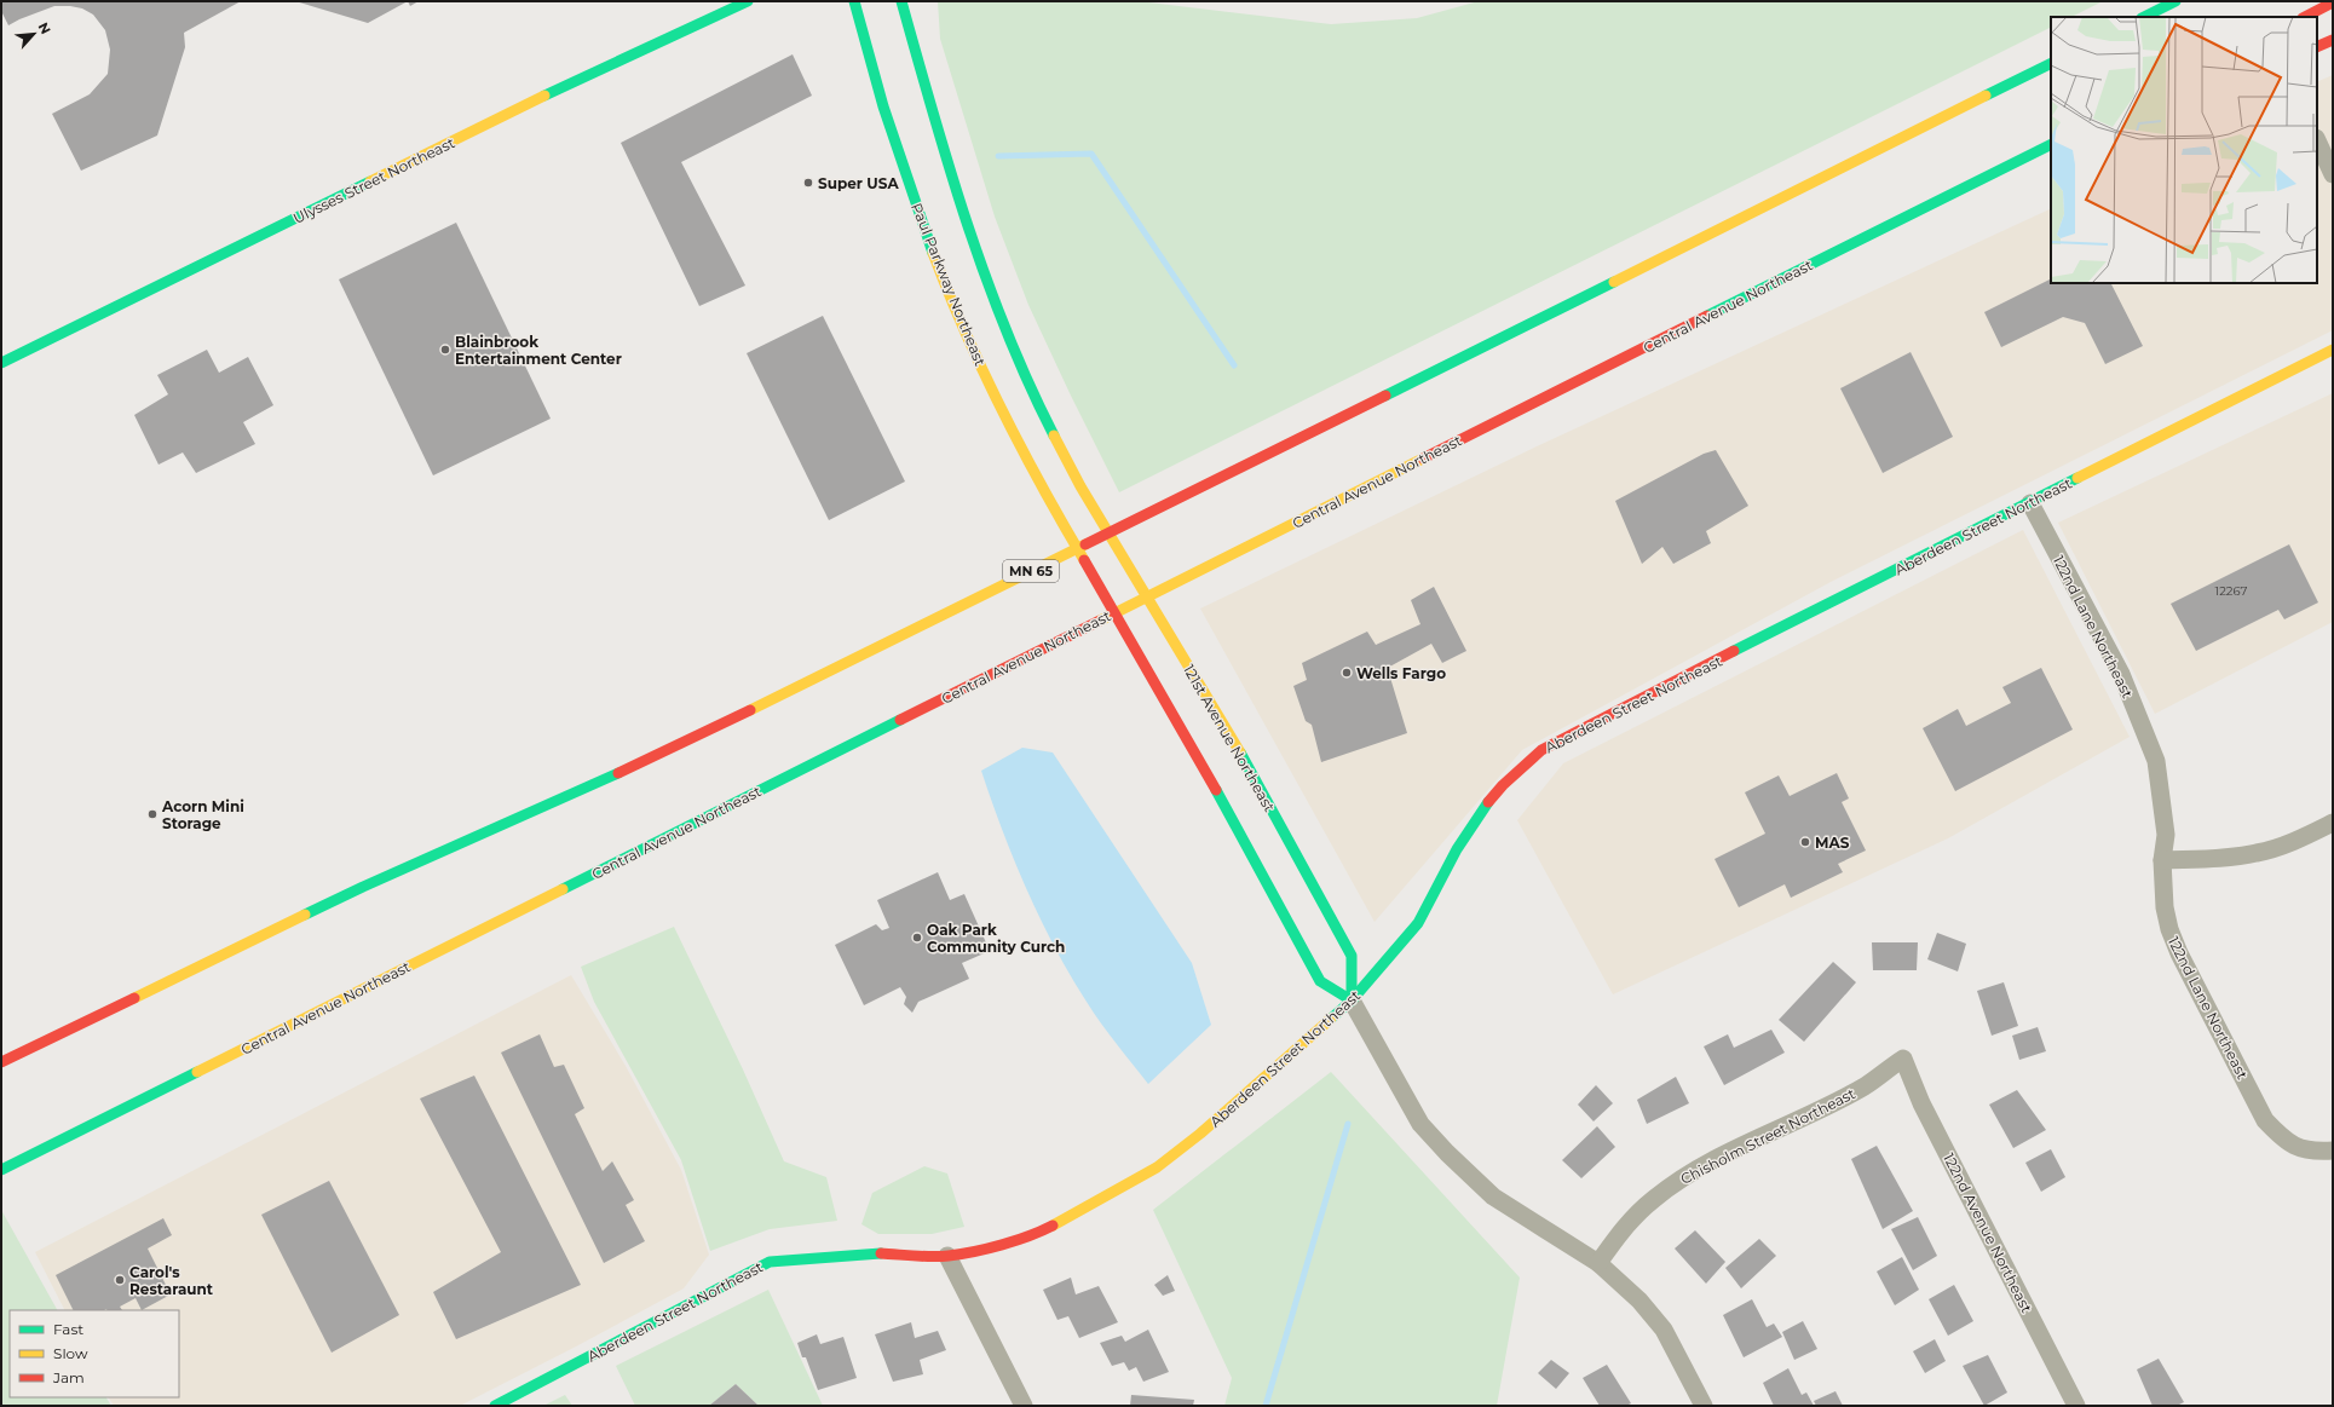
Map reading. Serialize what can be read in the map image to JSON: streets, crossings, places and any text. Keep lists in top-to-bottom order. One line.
{"streets":{"main road":["Ulysses Street Northeast","Paul Parkway Northeast","Central Avenue Northeast","Aberdeen Street Northeast","MN 65","121st Avenue Northeast"],"street":["122nd Lane Northeast","Chisholm Street Northeast","122nd Avenue Northeast"]},"crossings":[["Paul Parkway Northeast","121st Avenue Northeast"],["Aberdeen Street Northeast","122nd Lane Northeast"],["Aberdeen Street Northeast","121st Avenue Northeast"],["121st Avenue Northeast","Chisholm Street Northeast"],["Chisholm Street Northeast","122nd Avenue Northeast"]],"places":["Super USA","Blainbrook Entertainment Center","Wells Fargo","Acorn Mini Storage","MAS","Oak Park Community Curch","Carol's Restaraunt"],"house_numbers":["12267"],"legend":["Fast","Slow","Jam"],"north":"top right"}
